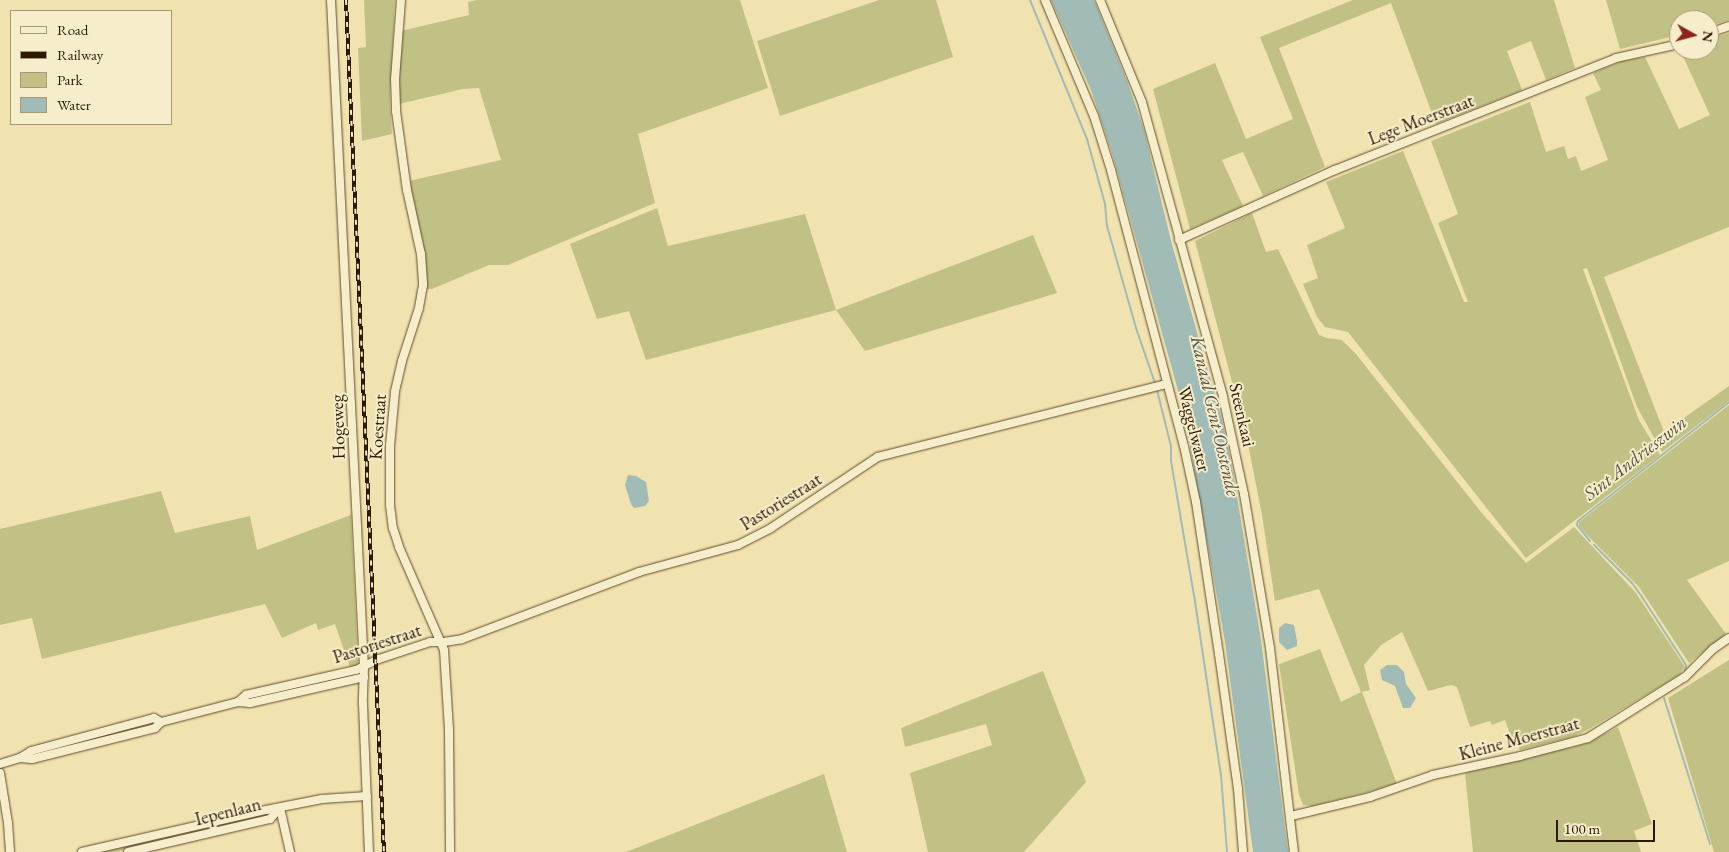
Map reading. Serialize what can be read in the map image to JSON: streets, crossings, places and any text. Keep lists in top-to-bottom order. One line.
{"streets":{"street":["Lege Moerstraat","Steenkaai","Hogeweg","Koestraat","Waggelwater","Pastoriestraat","Kleine Moerstraat","Iepenlaan"]},"crossings":[["Lege Moerstraat","Steenkaai"],["Steenkaai","Kleine Moerstraat"],["Hogeweg","Pastoriestraat"],["Hogeweg","Iepenlaan"],["Koestraat","Pastoriestraat"],["Waggelwater","Pastoriestraat"]],"water":["Kanaal Gent-Oostende","Sint Andrieszwin"],"legend":["Road","Railway","Park","Water"],"scale_bar":"100 m","north":"right"}
